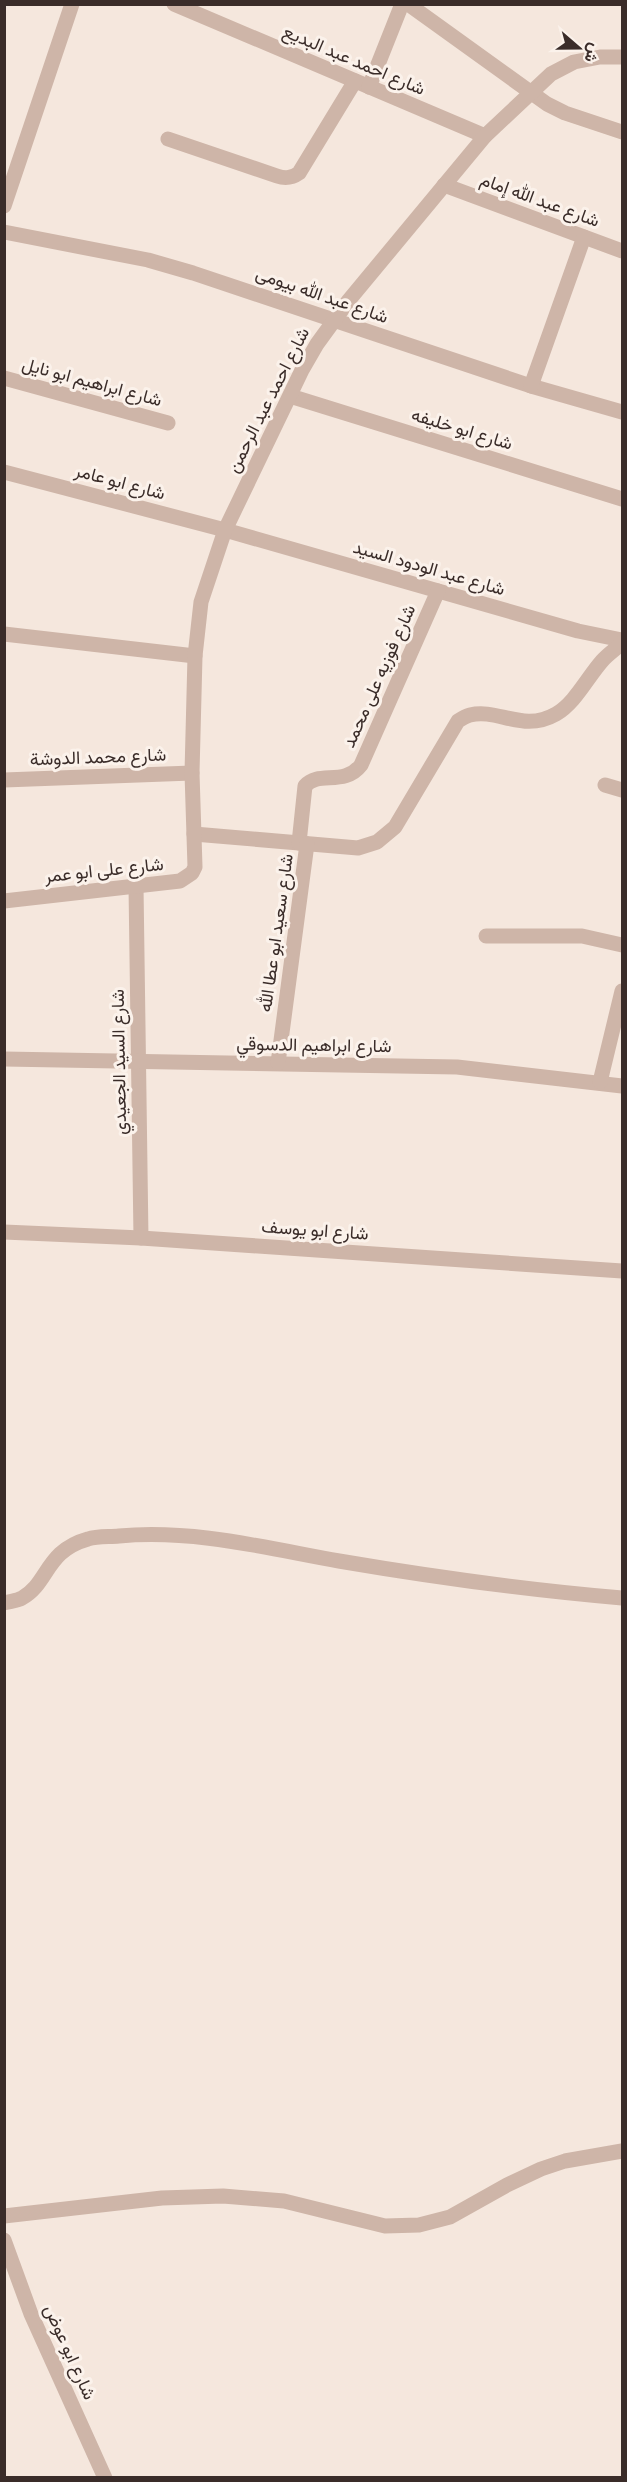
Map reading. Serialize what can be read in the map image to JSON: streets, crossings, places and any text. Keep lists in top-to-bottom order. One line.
{"streets":{"street":["شارع احمد عبد البديع","شارع عبد الله إمام","شارع عبد الله بيومى","شارع ابراهيم ابو نايل","شارع احمد عبد الرحمن","شارع ابو خليفه","شارع ابو عامر","شارع عبد الودود السيد","شارع فوزيه على محمد","شارع محمد الدوشة","شارع على ابو عمر","شارع سعيد ابو عطا الله","شارع ابراهيم الدسوقي","شارع السيد الجعيدي","شارع ابو يوسف","شارع ابو عوض"]},"crossings":[["شارع احمد عبد البديع","شارع احمد عبد الرحمن"],["شارع عبد الله إمام","شارع احمد عبد الرحمن"],["شارع عبد الله بيومى","شارع احمد عبد الرحمن"],["شارع احمد عبد الرحمن","شارع ابو خليفه"],["شارع احمد عبد الرحمن","شارع ابو عامر"],["شارع احمد عبد الرحمن","شارع عبد الودود السيد"],["شارع احمد عبد الرحمن","شارع محمد الدوشة"],["شارع احمد عبد الرحمن","شارع على ابو عمر"],["شارع ابو عامر","شارع عبد الودود السيد"],["شارع عبد الودود السيد","شارع فوزيه على محمد"],["شارع فوزيه على محمد","شارع سعيد ابو عطا الله"],["شارع على ابو عمر","شارع السيد الجعيدي"],["شارع سعيد ابو عطا الله","شارع ابراهيم الدسوقي"],["شارع ابراهيم الدسوقي","شارع السيد الجعيدي"],["شارع السيد الجعيدي","شارع ابو يوسف"]],"north":"right"}
